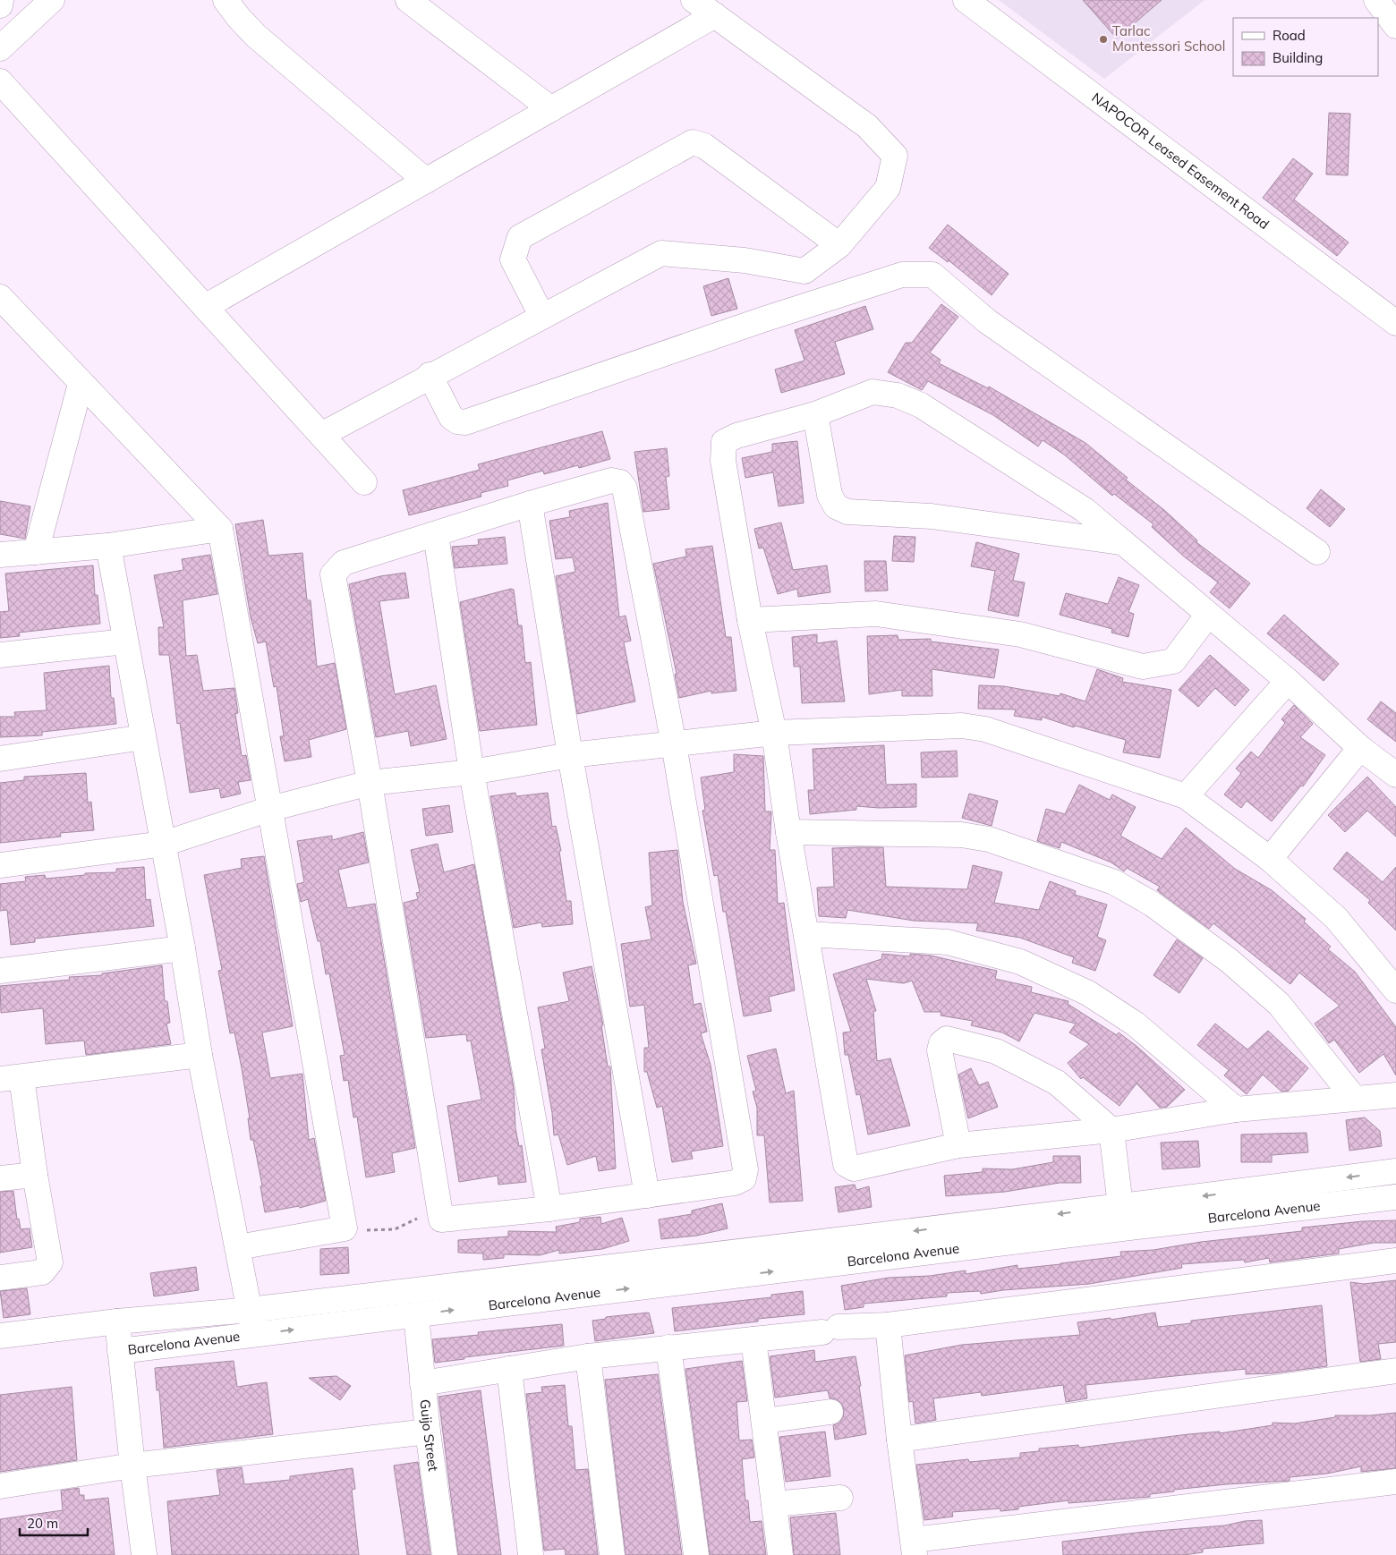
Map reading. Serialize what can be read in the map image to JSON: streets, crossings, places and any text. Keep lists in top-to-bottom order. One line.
{"streets":{"street":["NAPOCOR Leased Easement Road","Barcelona Avenue","Guijo Street"]},"crossings":[["Barcelona Avenue","Guijo Street"]],"places":["Tarlac Montessori School"],"legend":["Road","Building"],"scale_bar":"20 m"}
